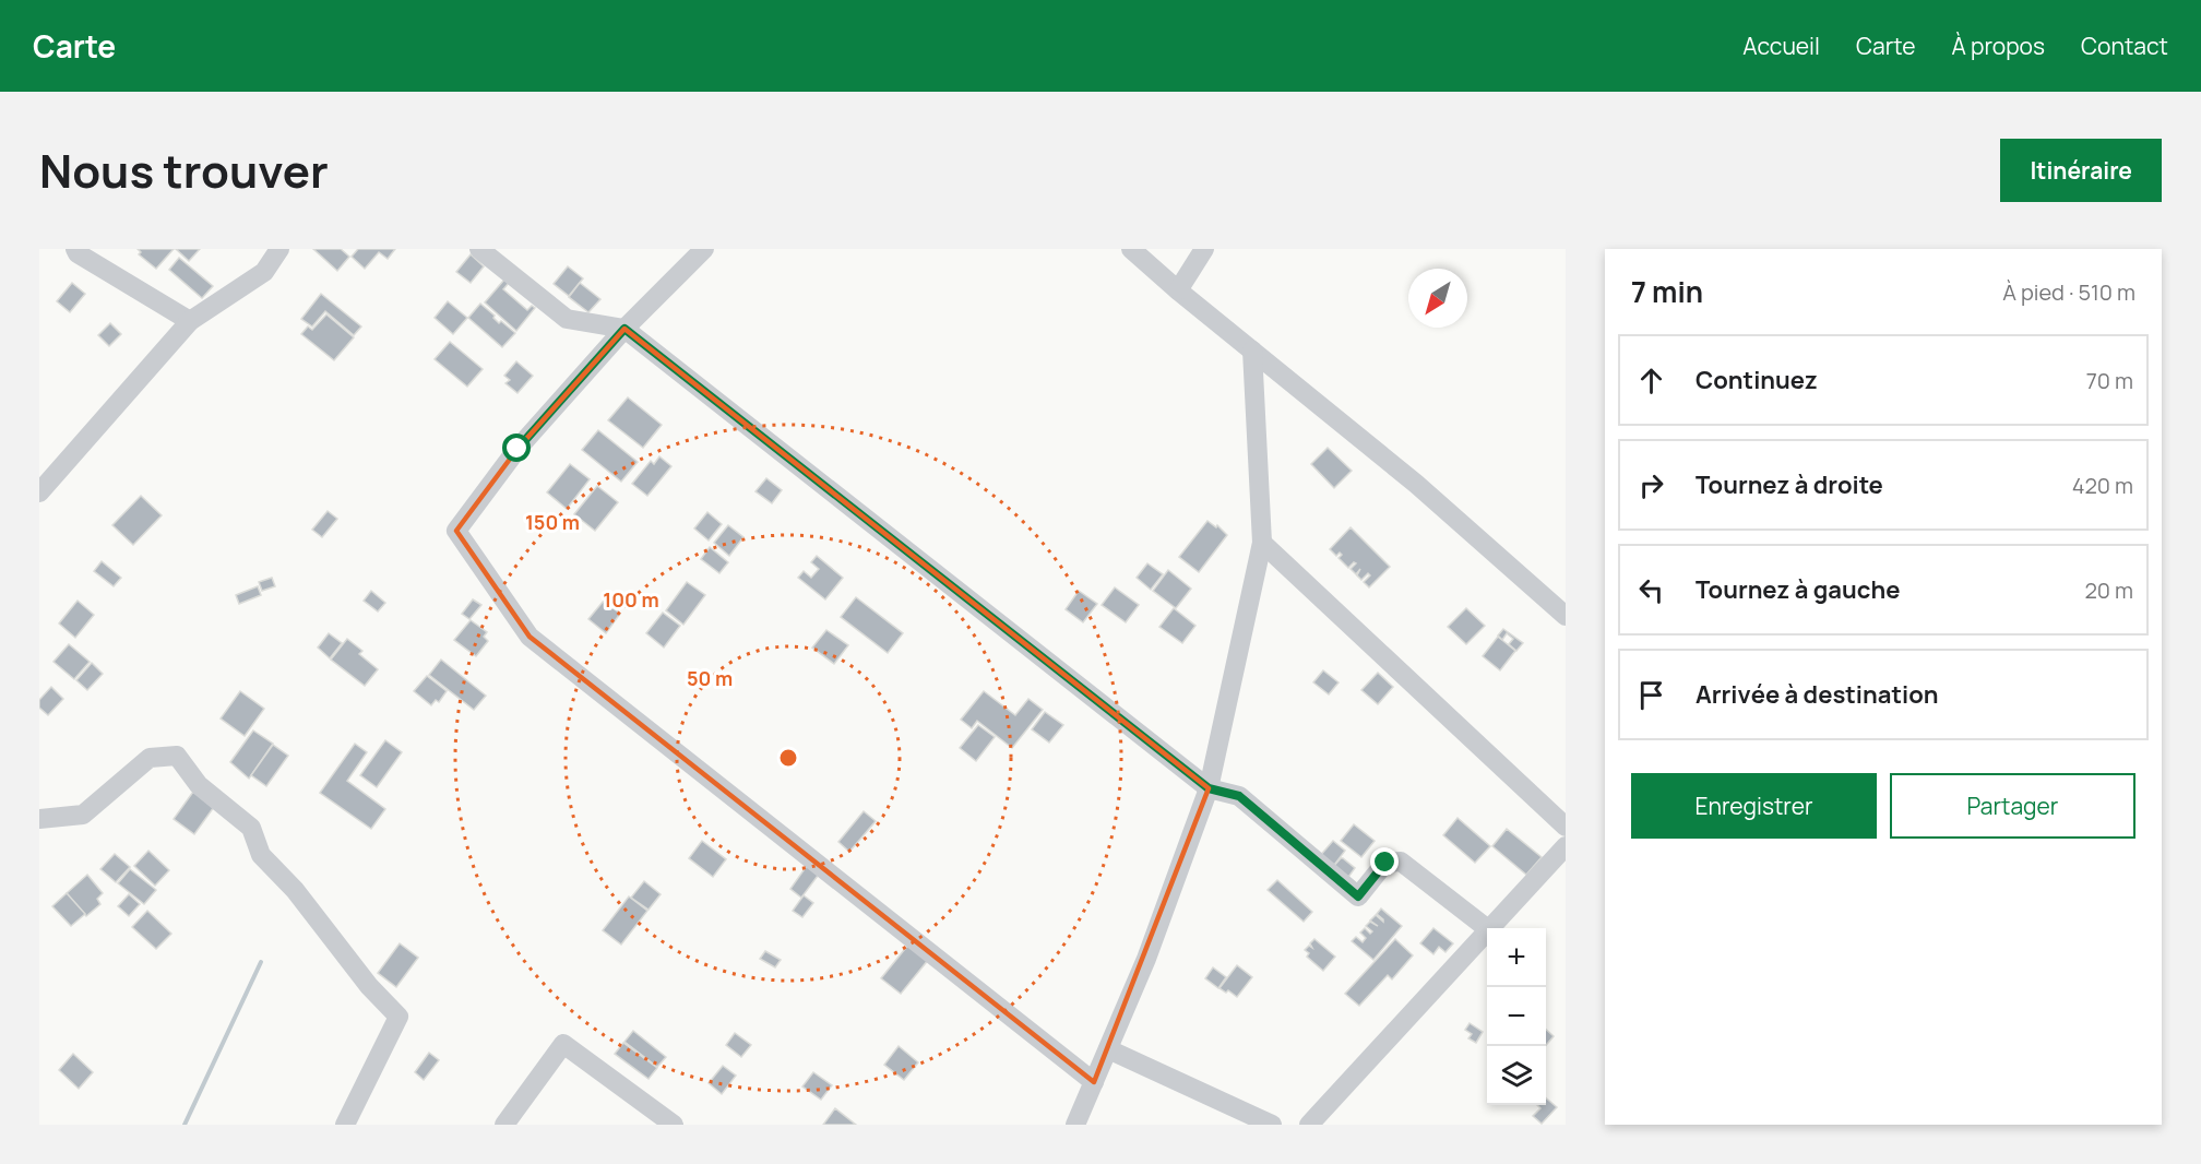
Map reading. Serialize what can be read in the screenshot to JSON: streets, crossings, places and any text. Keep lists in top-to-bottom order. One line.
{"north":"bottom left","page":{"header":"Carte","nav":["Accueil","Carte","À propos","Contact"],"title":"Nous trouver","buttons":["Itinéraire",["Enregistrer","Partager"]],"heading":["7 min","À pied · 510 m"],"list":[["Continuez","70 m"],["Tournez à droite","420 m"],["Tournez à gauche","20 m"],"Arrivée à destination"],"map_buttons":["+","−"]},"rings":["150 m","100 m","50 m"]}
